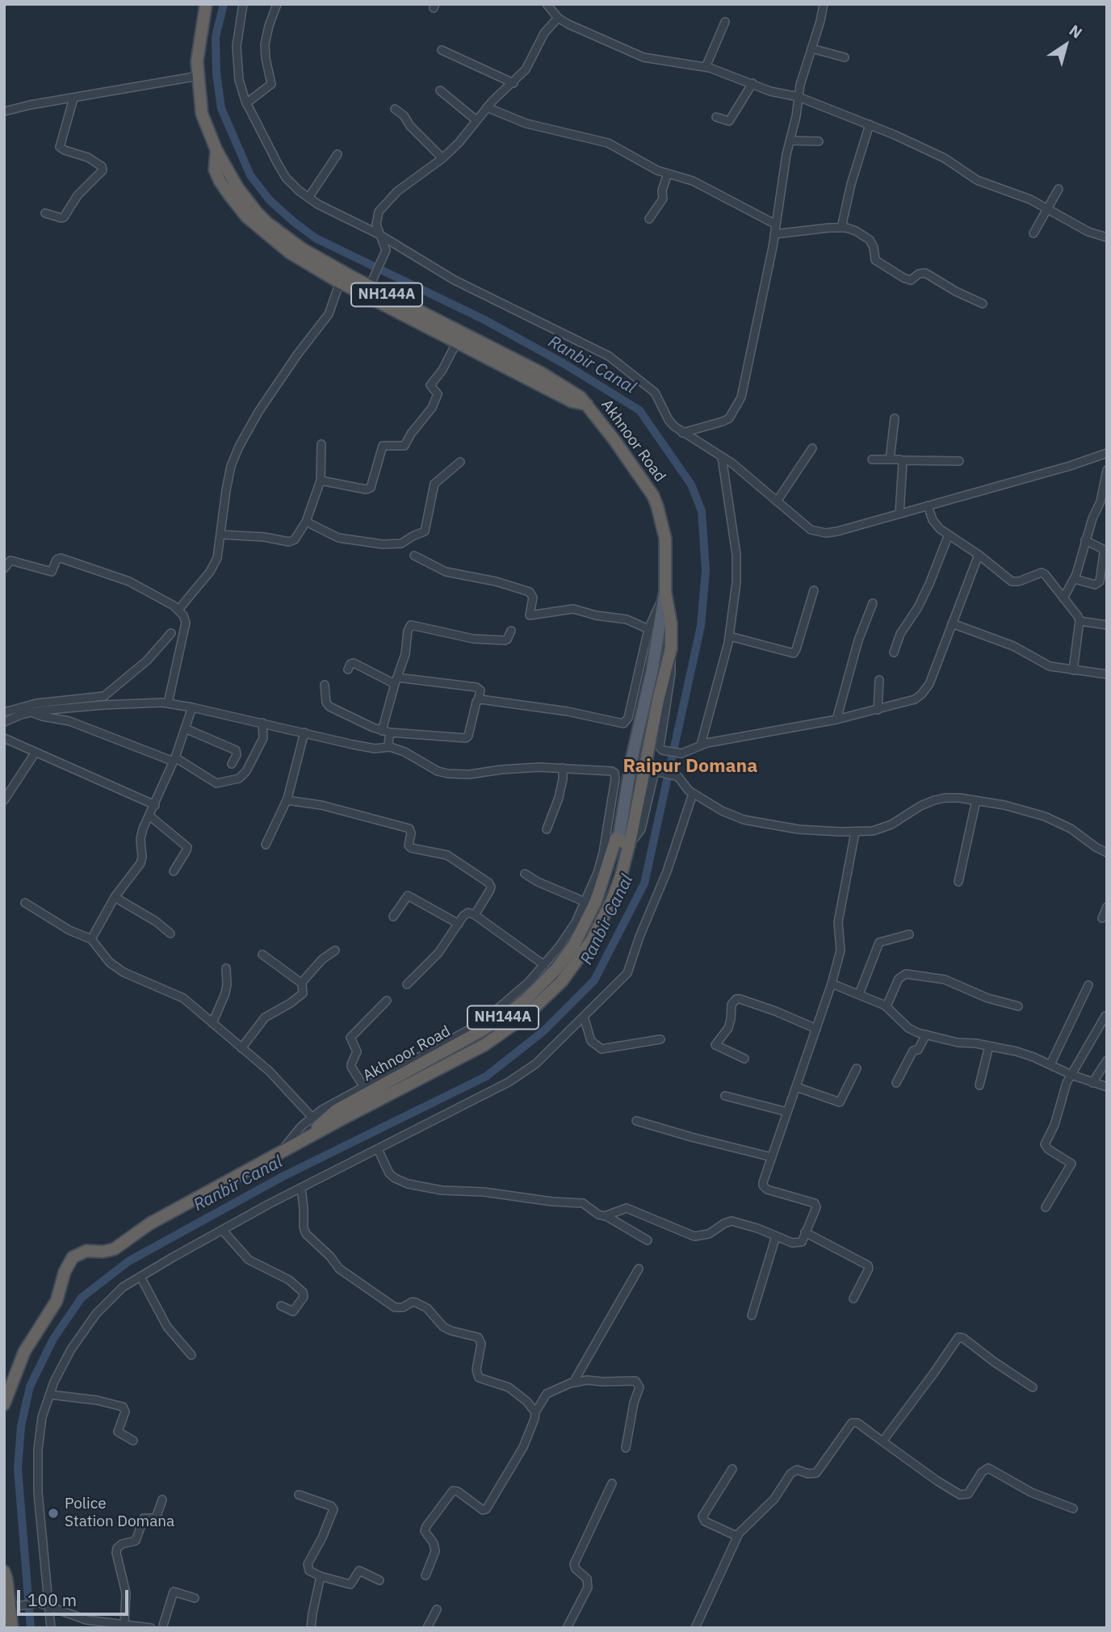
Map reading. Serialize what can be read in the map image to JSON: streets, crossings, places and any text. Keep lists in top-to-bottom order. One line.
{"streets":{"highway":["NH144A","Akhnoor Road"]},"crossings":[["NH144A","Akhnoor Road"]],"districts":["Raipur Domana"],"water":["Ranbir Canal"],"places":["Police Station Domana"],"scale_bar":"100 m","north":"top right"}
